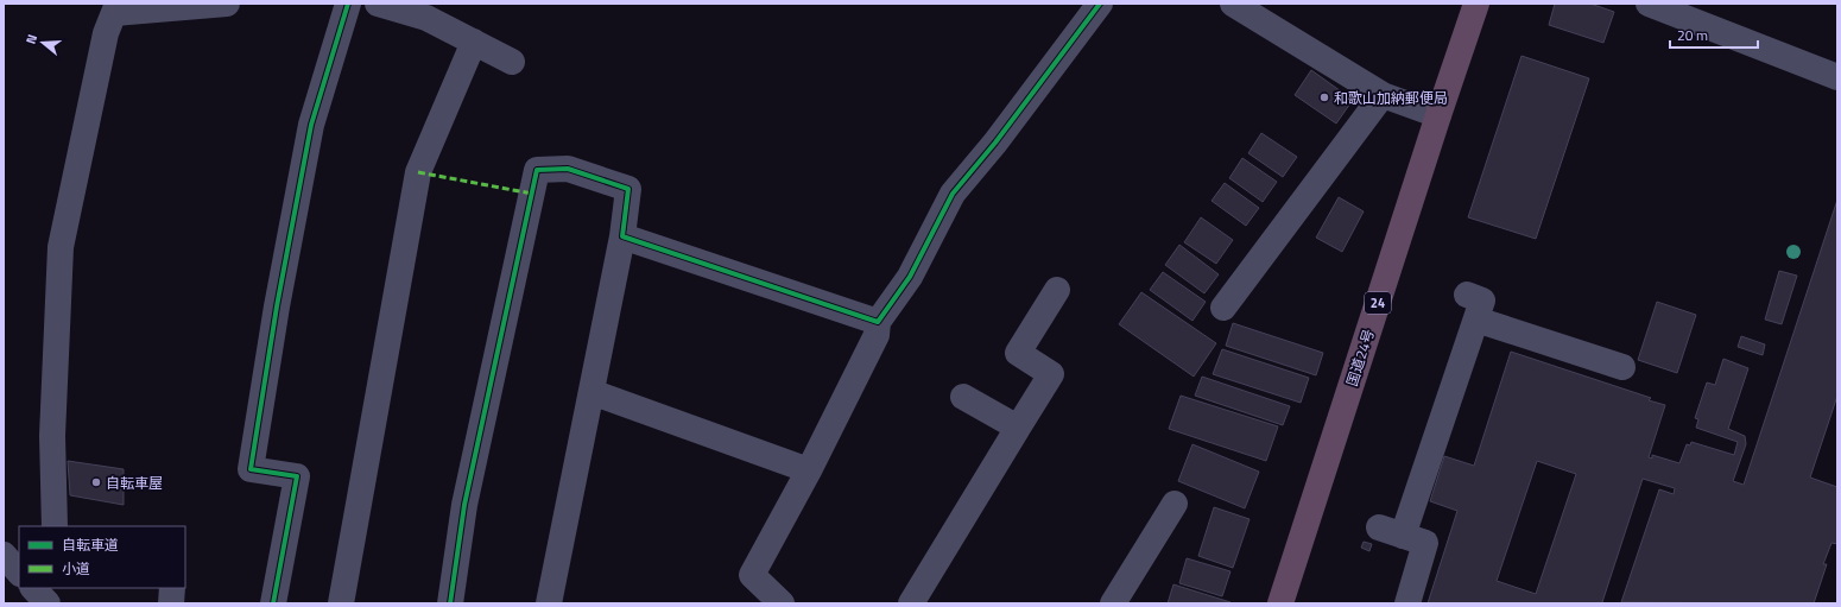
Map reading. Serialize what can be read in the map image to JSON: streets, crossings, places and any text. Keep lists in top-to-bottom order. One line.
{"streets":{"highway":["24","国道24号"]},"places":["和歌山加納郵便局","自転車屋"],"legend":["自転車道","小道"],"scale_bar":"20 m","north":"left"}
